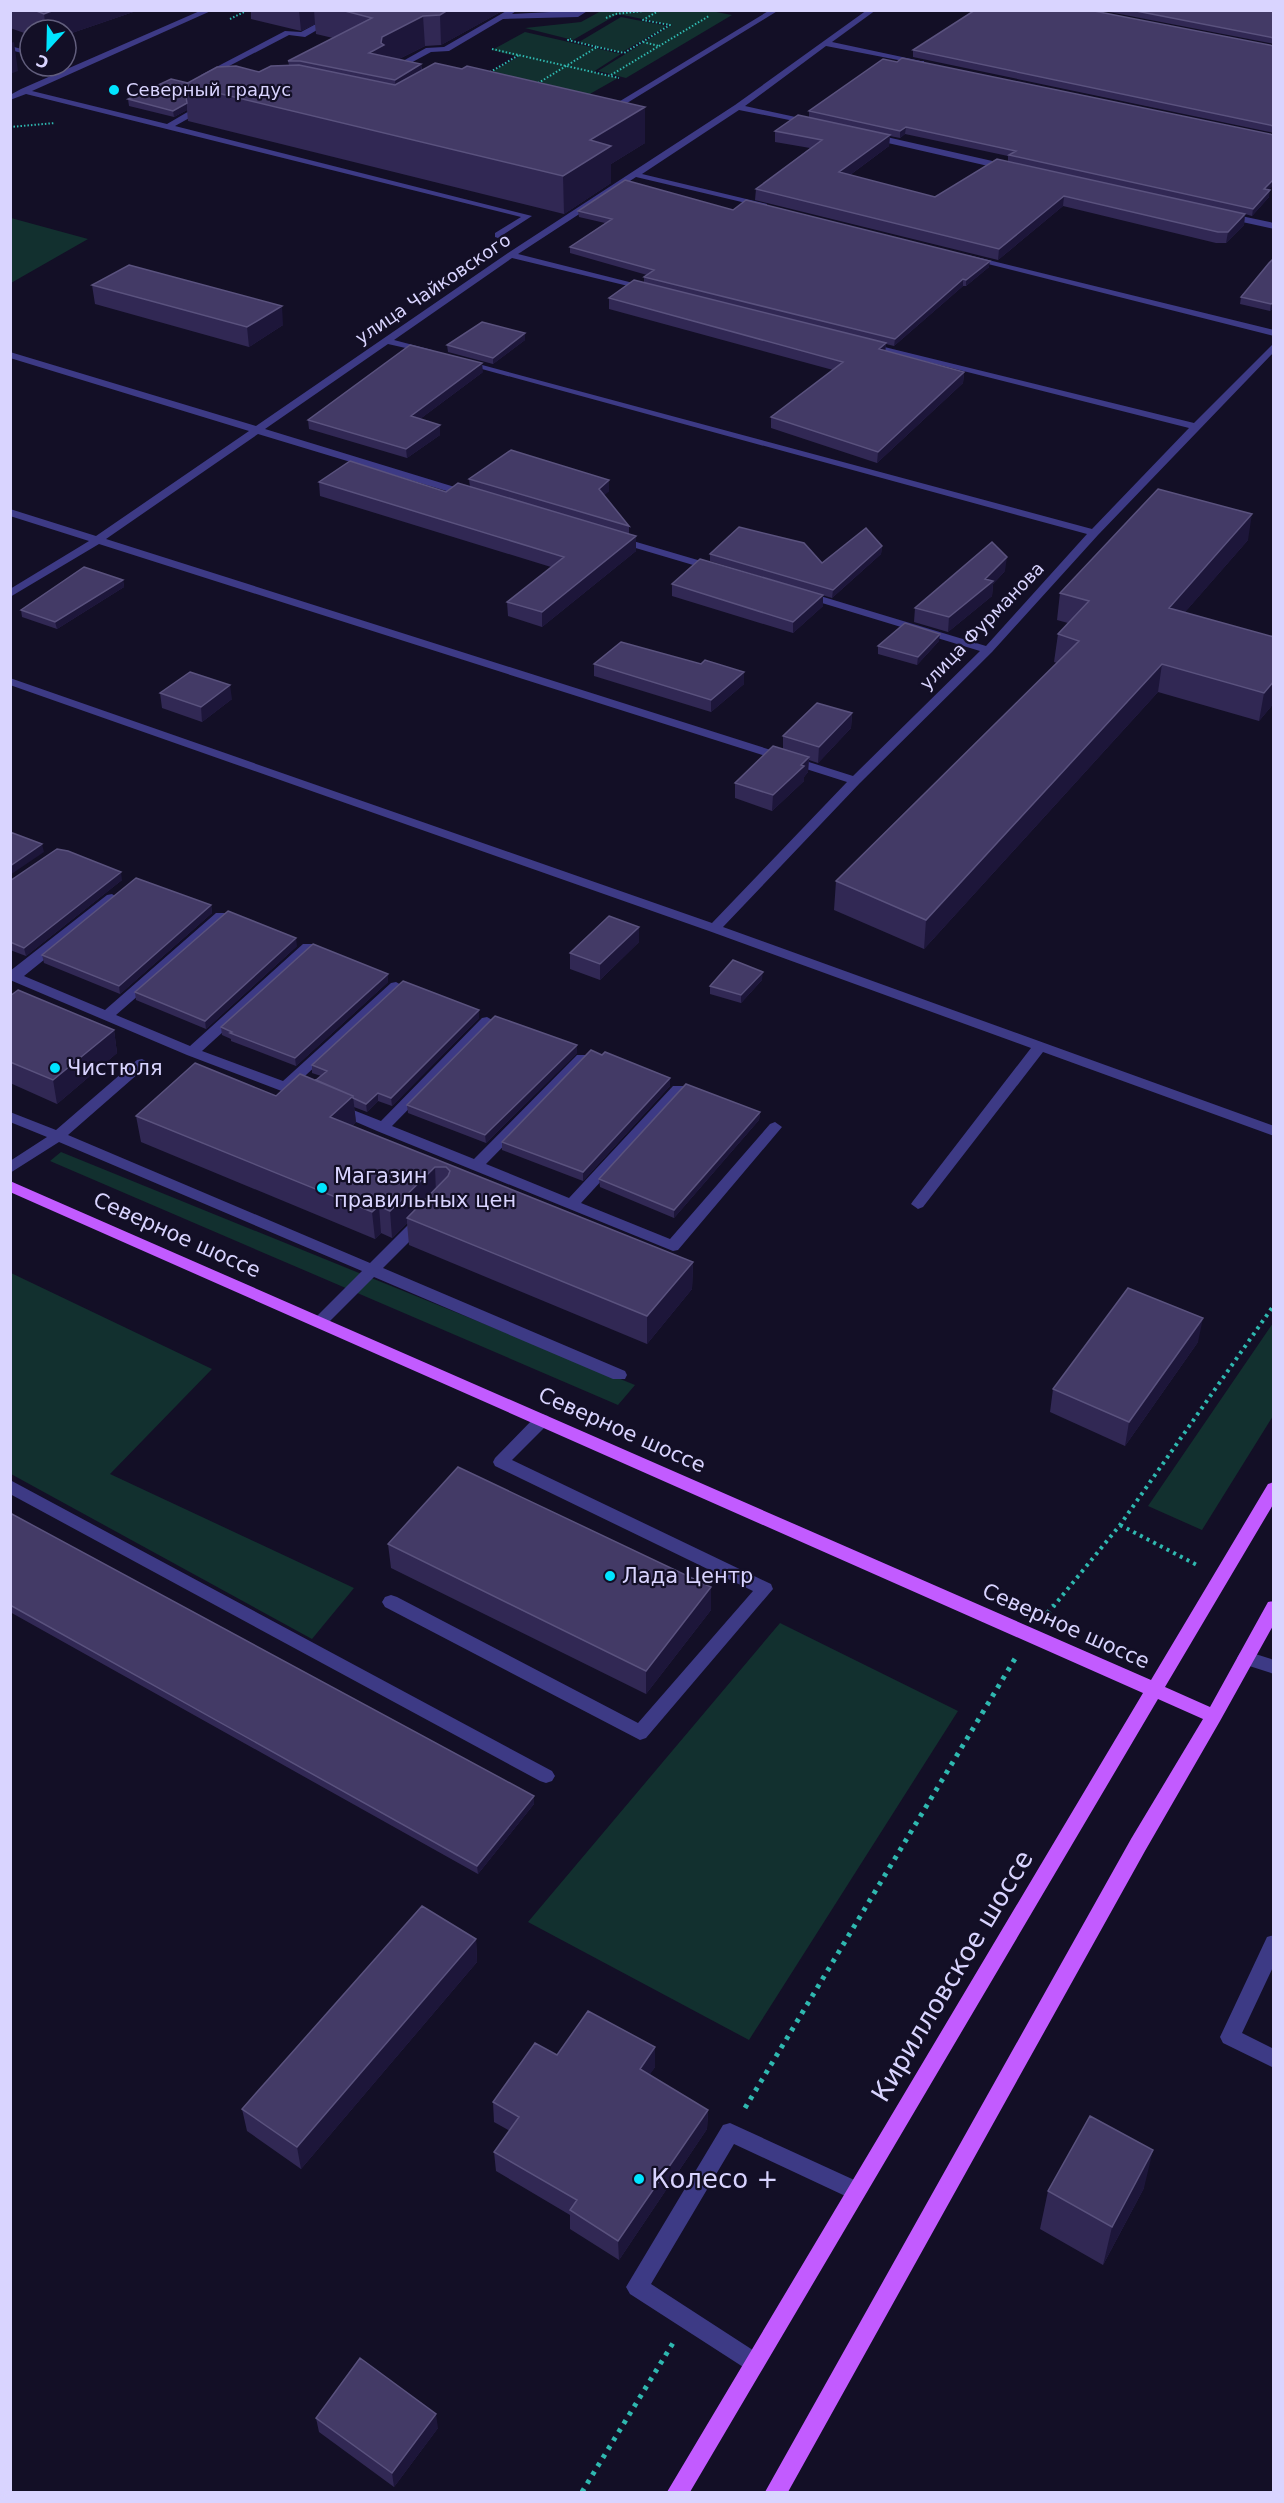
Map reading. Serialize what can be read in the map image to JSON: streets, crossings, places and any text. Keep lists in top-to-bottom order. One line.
{"streets":{"main road":["Северное шоссе","Кирилловское шоссе"],"street":["улица Чайковского","улица Фурманова"]},"crossings":[["Северное шоссе","Кирилловское шоссе"]],"places":["Северный градус","Чистюля","Магазин правильных цен","Лада Центр","Колесо +"],"north":"bottom"}
